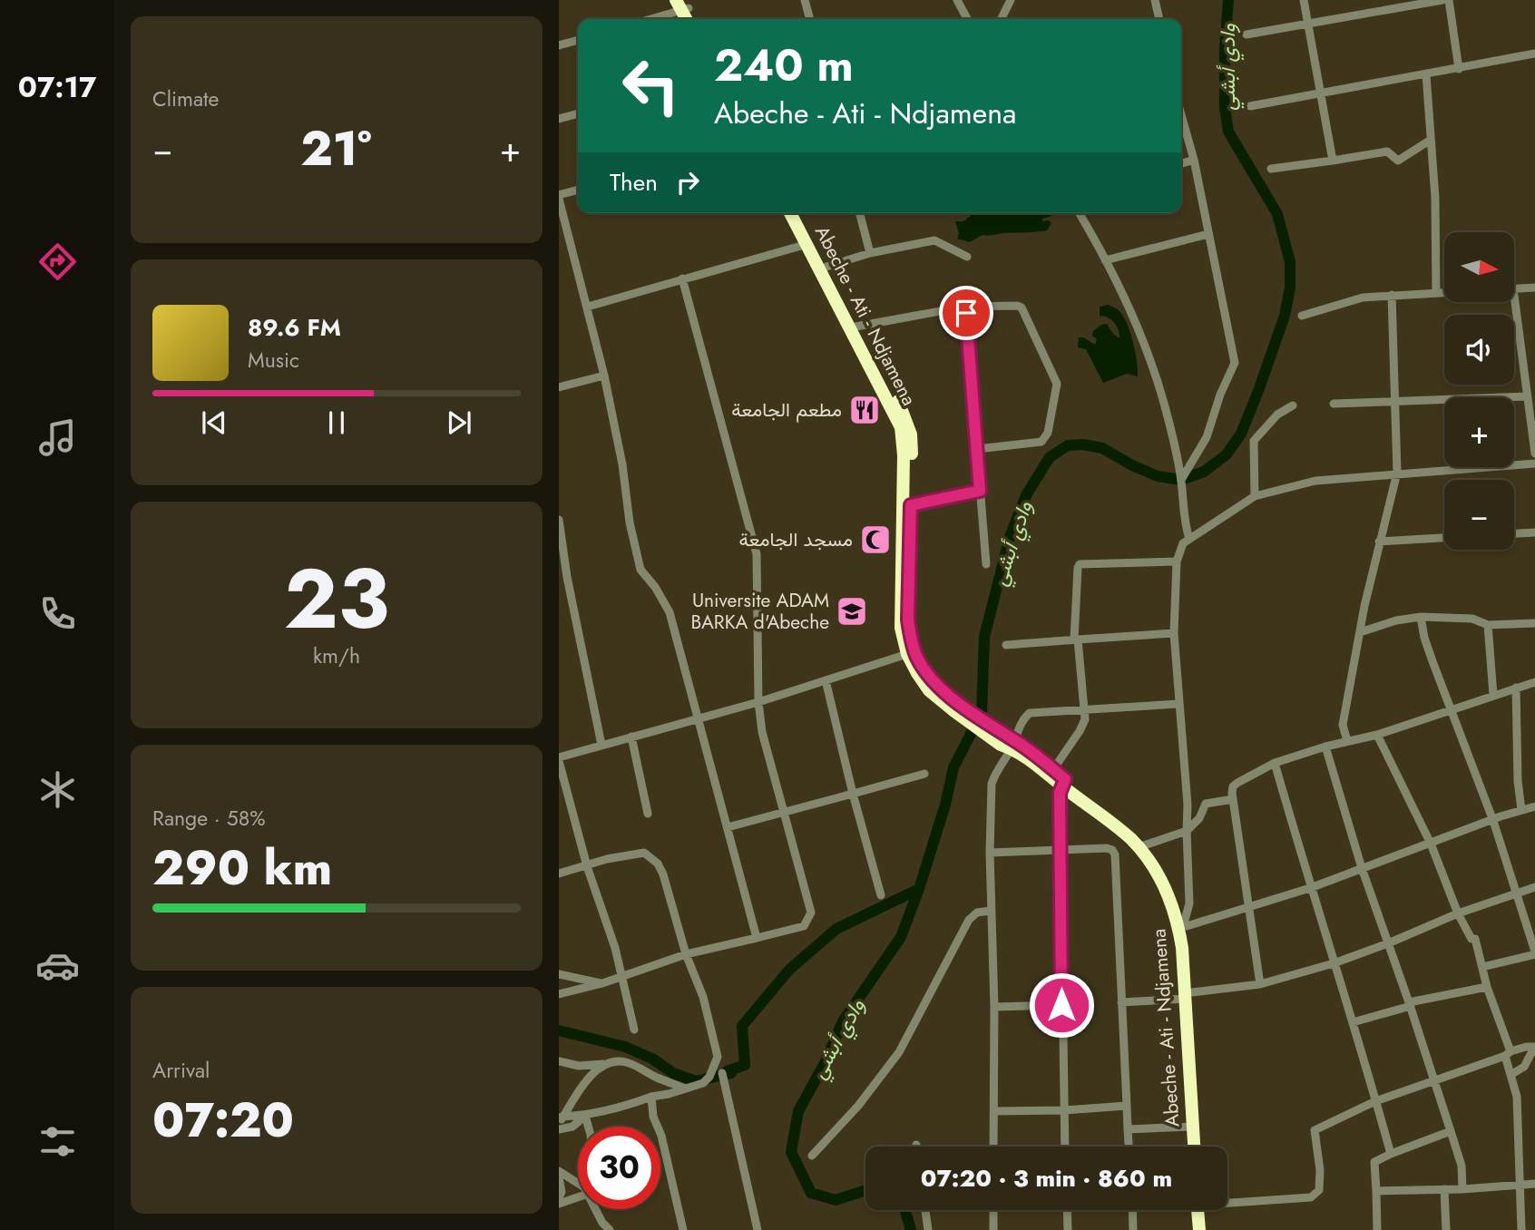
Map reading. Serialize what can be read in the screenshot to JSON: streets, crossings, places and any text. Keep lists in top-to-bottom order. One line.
{"streets":{"highway":["Abeche - Ati - Ndjamena"]},"water":["وادي أبشي"],"places":{"restaurant":["مطعم الجامعة"],"mosque":["مسجد الجامعة"],"school or university":["Universite ADAM BARKA d'Abeche"]},"north":"right","page":{"tabs":"07:17","tile":["Climate",["23","km/h"],["Range · 58%","290 km"],["Arrival","07:20"]],"turn":["240 m","Abeche - Ati - Ndjamena"],"heat":["−","21°","+"],"then":"Then","map_buttons":["+","−"],"song":["89.6 FM","Music"],"limit":"30","trip":"07:20 · 3 min · 860 m"}}
